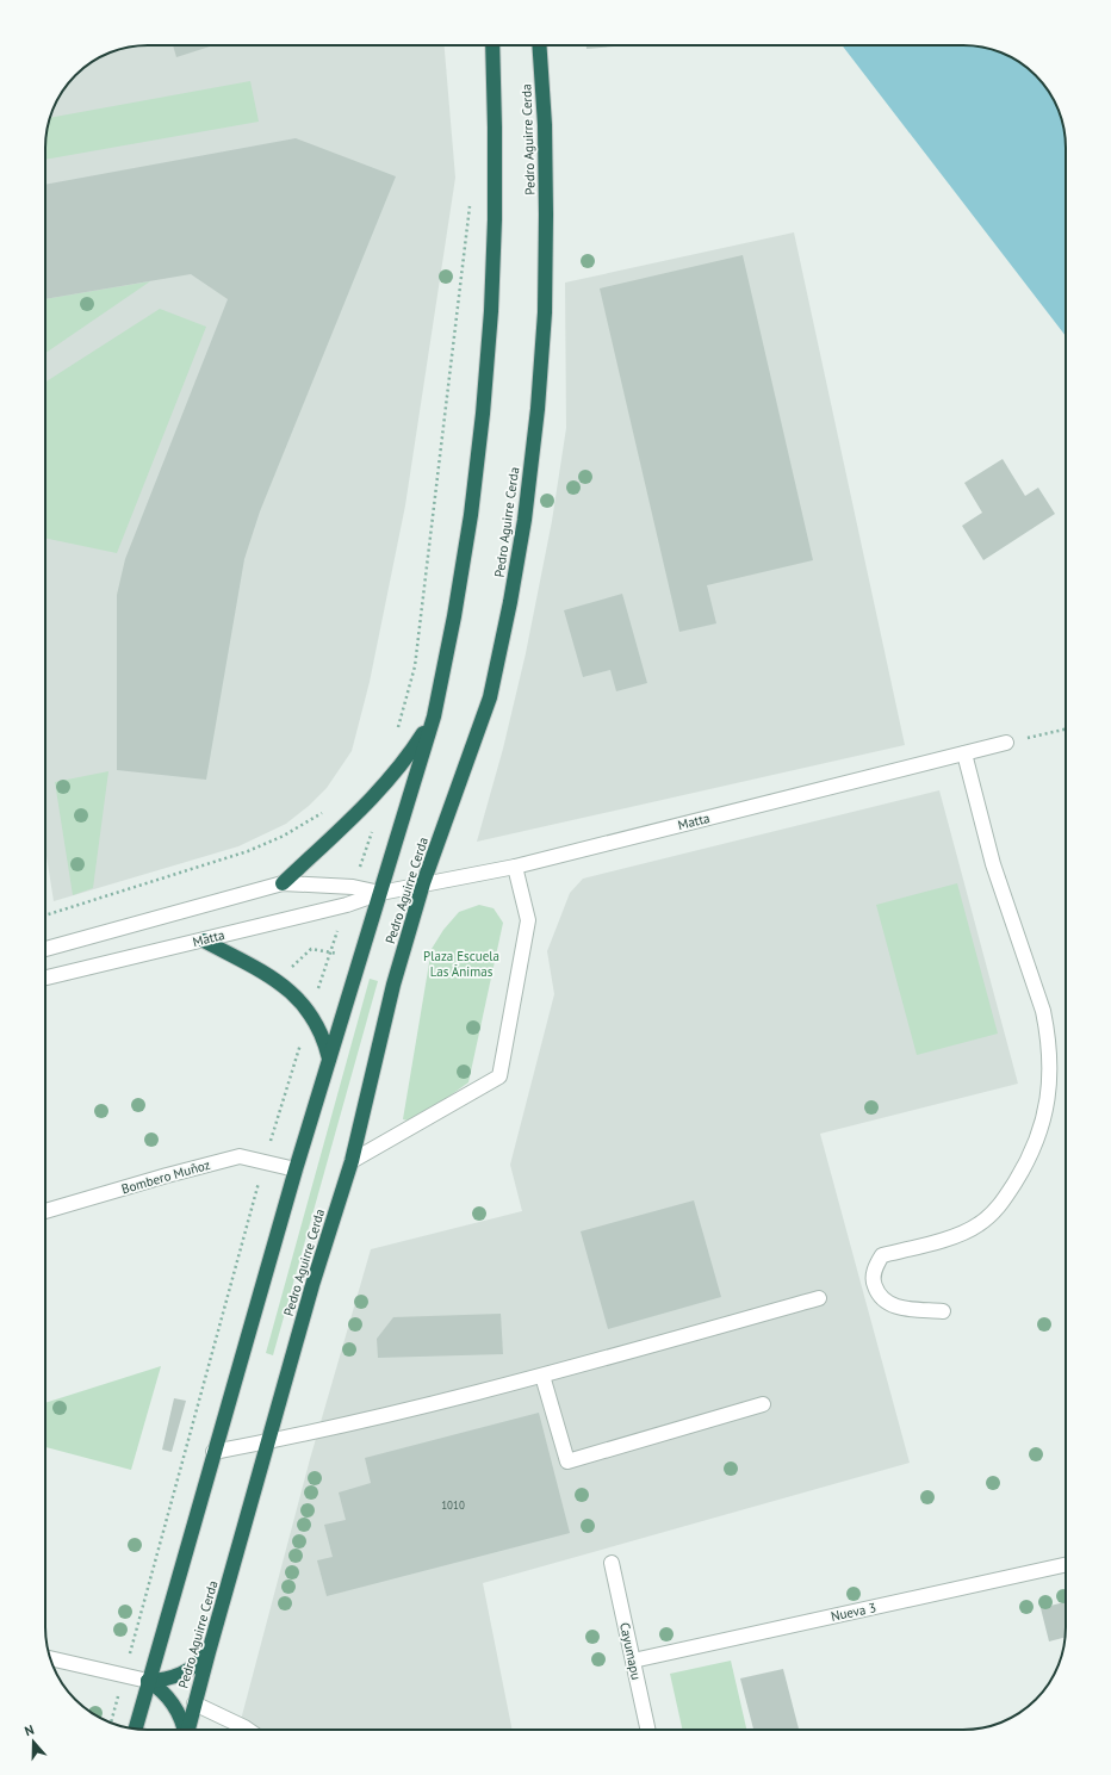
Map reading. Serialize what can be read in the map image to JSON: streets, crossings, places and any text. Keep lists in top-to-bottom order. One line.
{"streets":{"highway":["Pedro Aguirre Cerda"],"street":["Matta","Bombero Muñoz","Nueva 3","Cayumapu"]},"crossings":[["Pedro Aguirre Cerda","Matta"],["Pedro Aguirre Cerda","Bombero Muñoz"],["Nueva 3","Cayumapu"]],"parks":["Plaza Escuela Las Ánimas"],"house_numbers":["1010"],"north":"top"}
